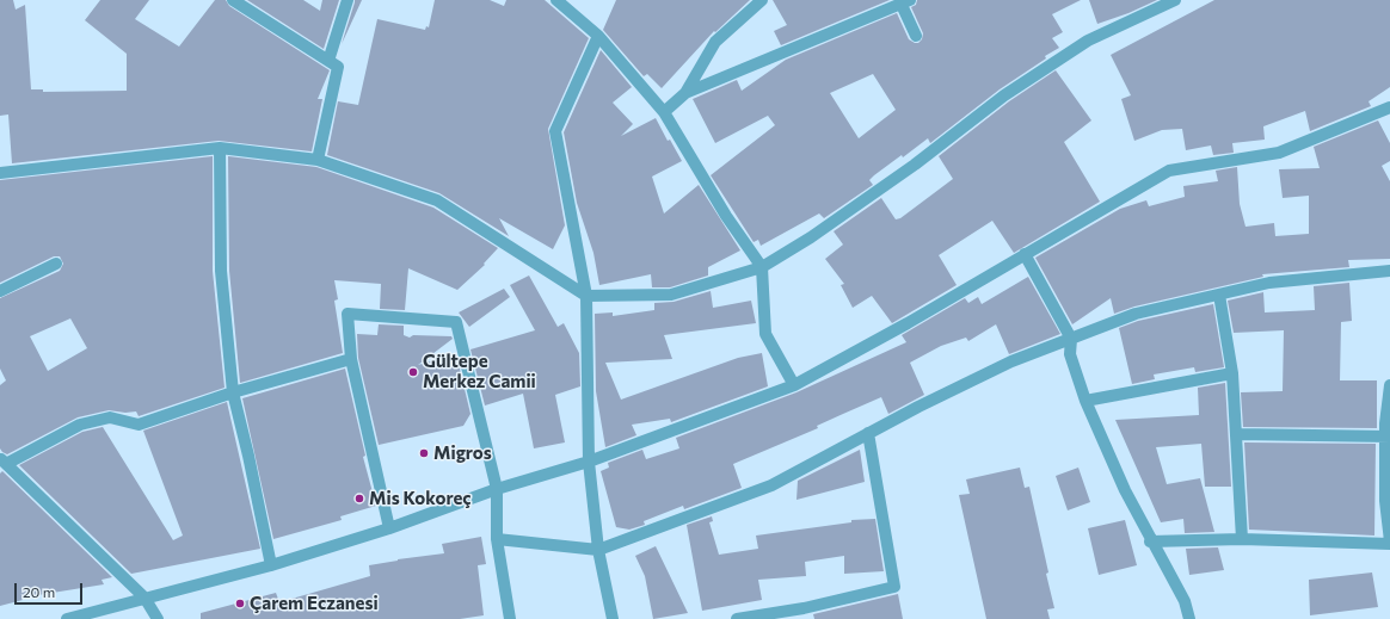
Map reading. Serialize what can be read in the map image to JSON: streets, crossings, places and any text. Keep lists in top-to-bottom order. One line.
{"places":["Gültepe Merkez Camii","Migros","Mis Kokoreç","Çarem Eczanesi"],"scale_bar":"20 m"}
